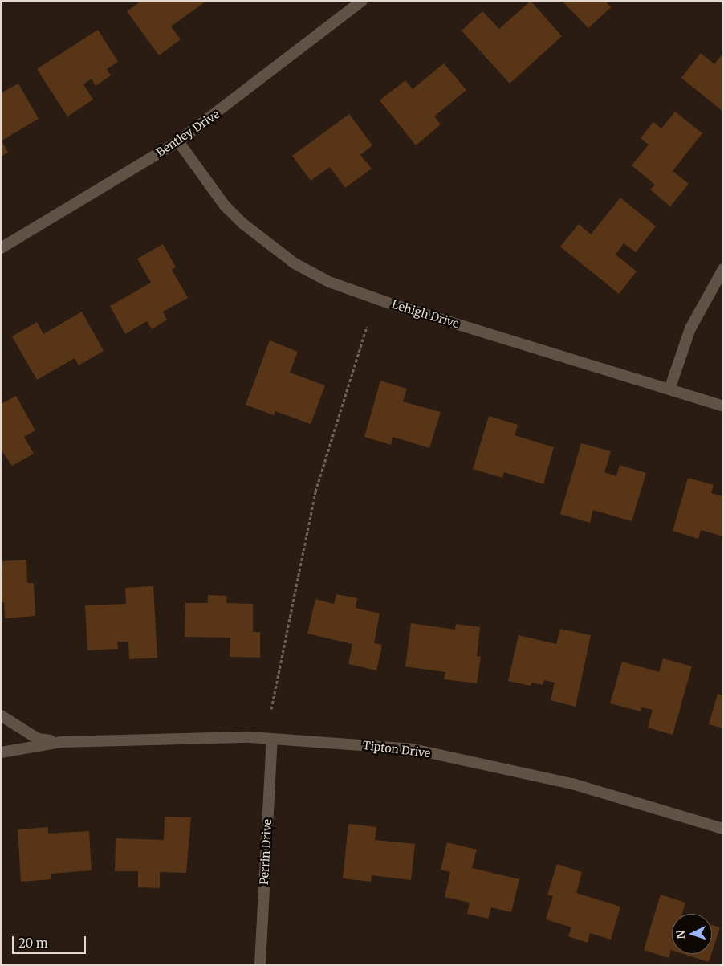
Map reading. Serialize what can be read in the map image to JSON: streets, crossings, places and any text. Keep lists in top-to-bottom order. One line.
{"streets":{"street":["Bentley Drive","Lehigh Drive","Tipton Drive","Perrin Drive"]},"crossings":[["Bentley Drive","Lehigh Drive"],["Tipton Drive","Perrin Drive"]],"scale_bar":"20 m","north":"left"}
